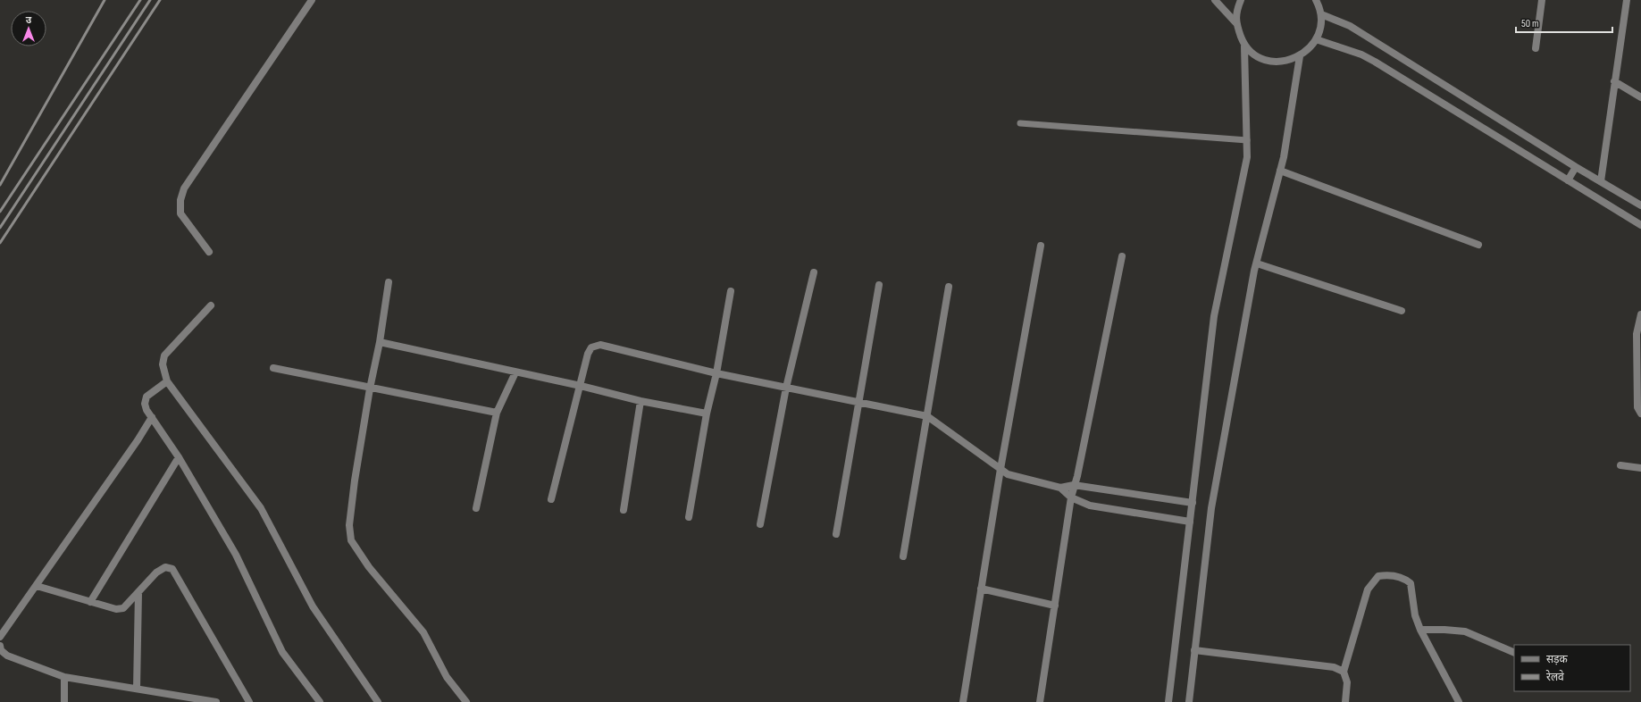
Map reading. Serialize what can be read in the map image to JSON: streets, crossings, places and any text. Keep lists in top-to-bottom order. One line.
{"legend":["सड़क","रेलवे"],"scale_bar":"50 m","north":"top"}
